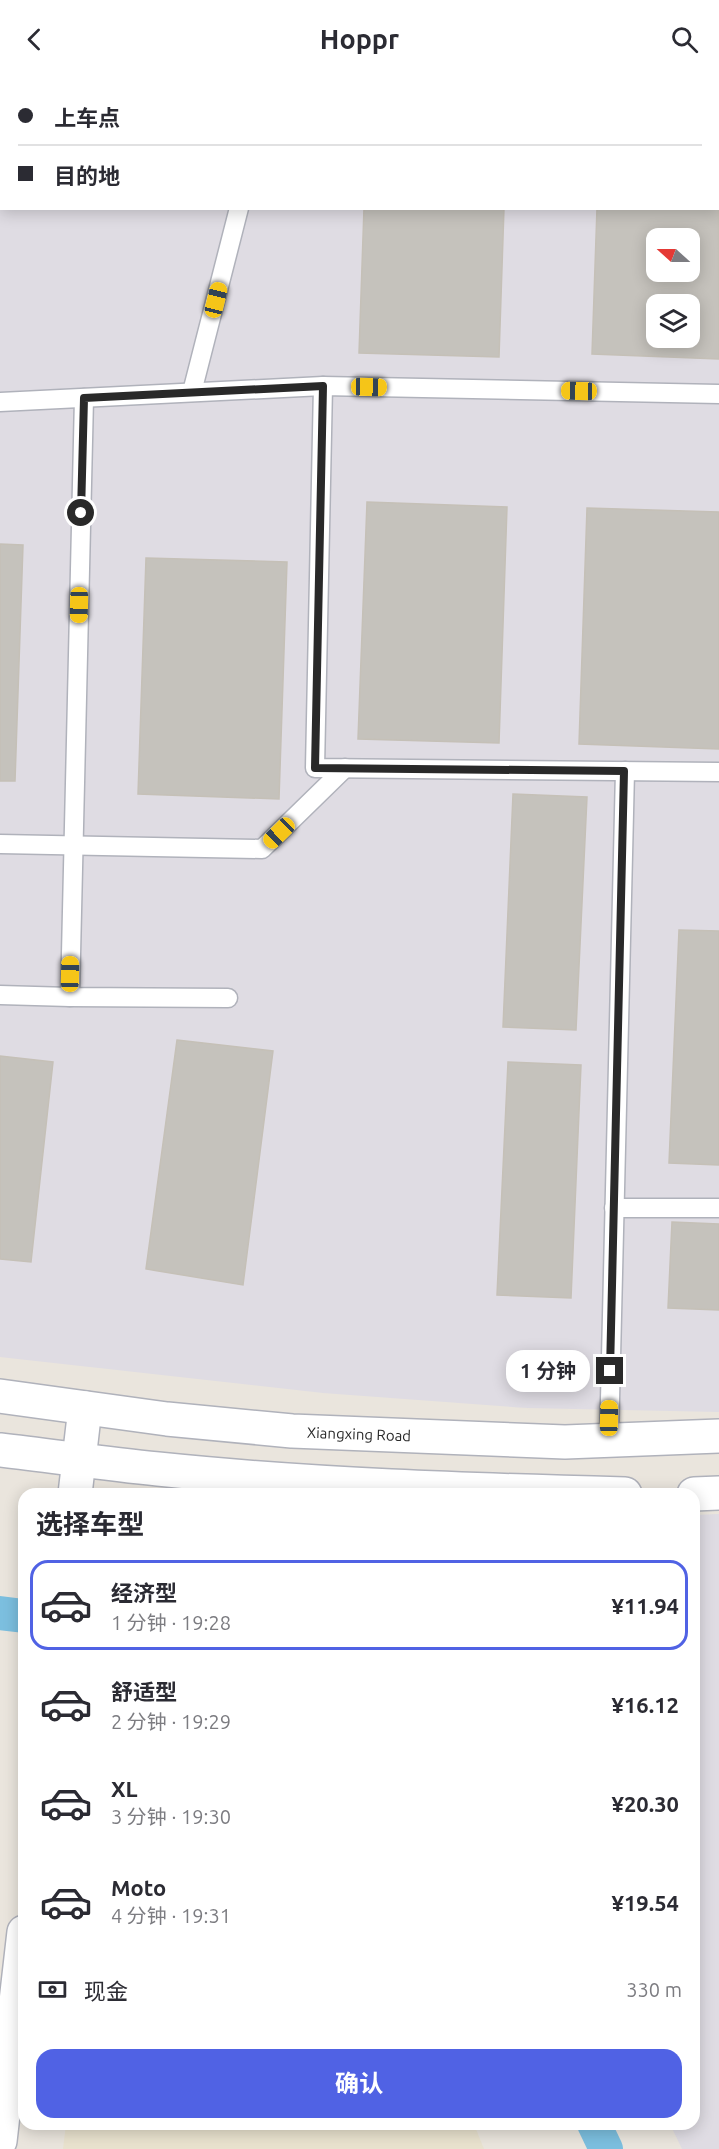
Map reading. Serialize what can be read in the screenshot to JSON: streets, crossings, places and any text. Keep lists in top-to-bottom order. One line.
{"streets":{"street":["Xiangxing Road"]},"north":"left","page":{"header":"Hoppr","banner":["上车点","目的地"],"bubble":"1 分钟","heading":"选择车型","list":[{"name":"经济型","note":"1 分钟 · 19:28","value":"¥11.94"},{"name":"舒适型","note":"2 分钟 · 19:29","value":"¥16.12"},{"name":"XL","note":"3 分钟 · 19:30","value":"¥20.30"},{"name":"Moto","note":"4 分钟 · 19:31","value":"¥19.54"}],"pay":["现金","330 m"],"buttons":"确认"}}
